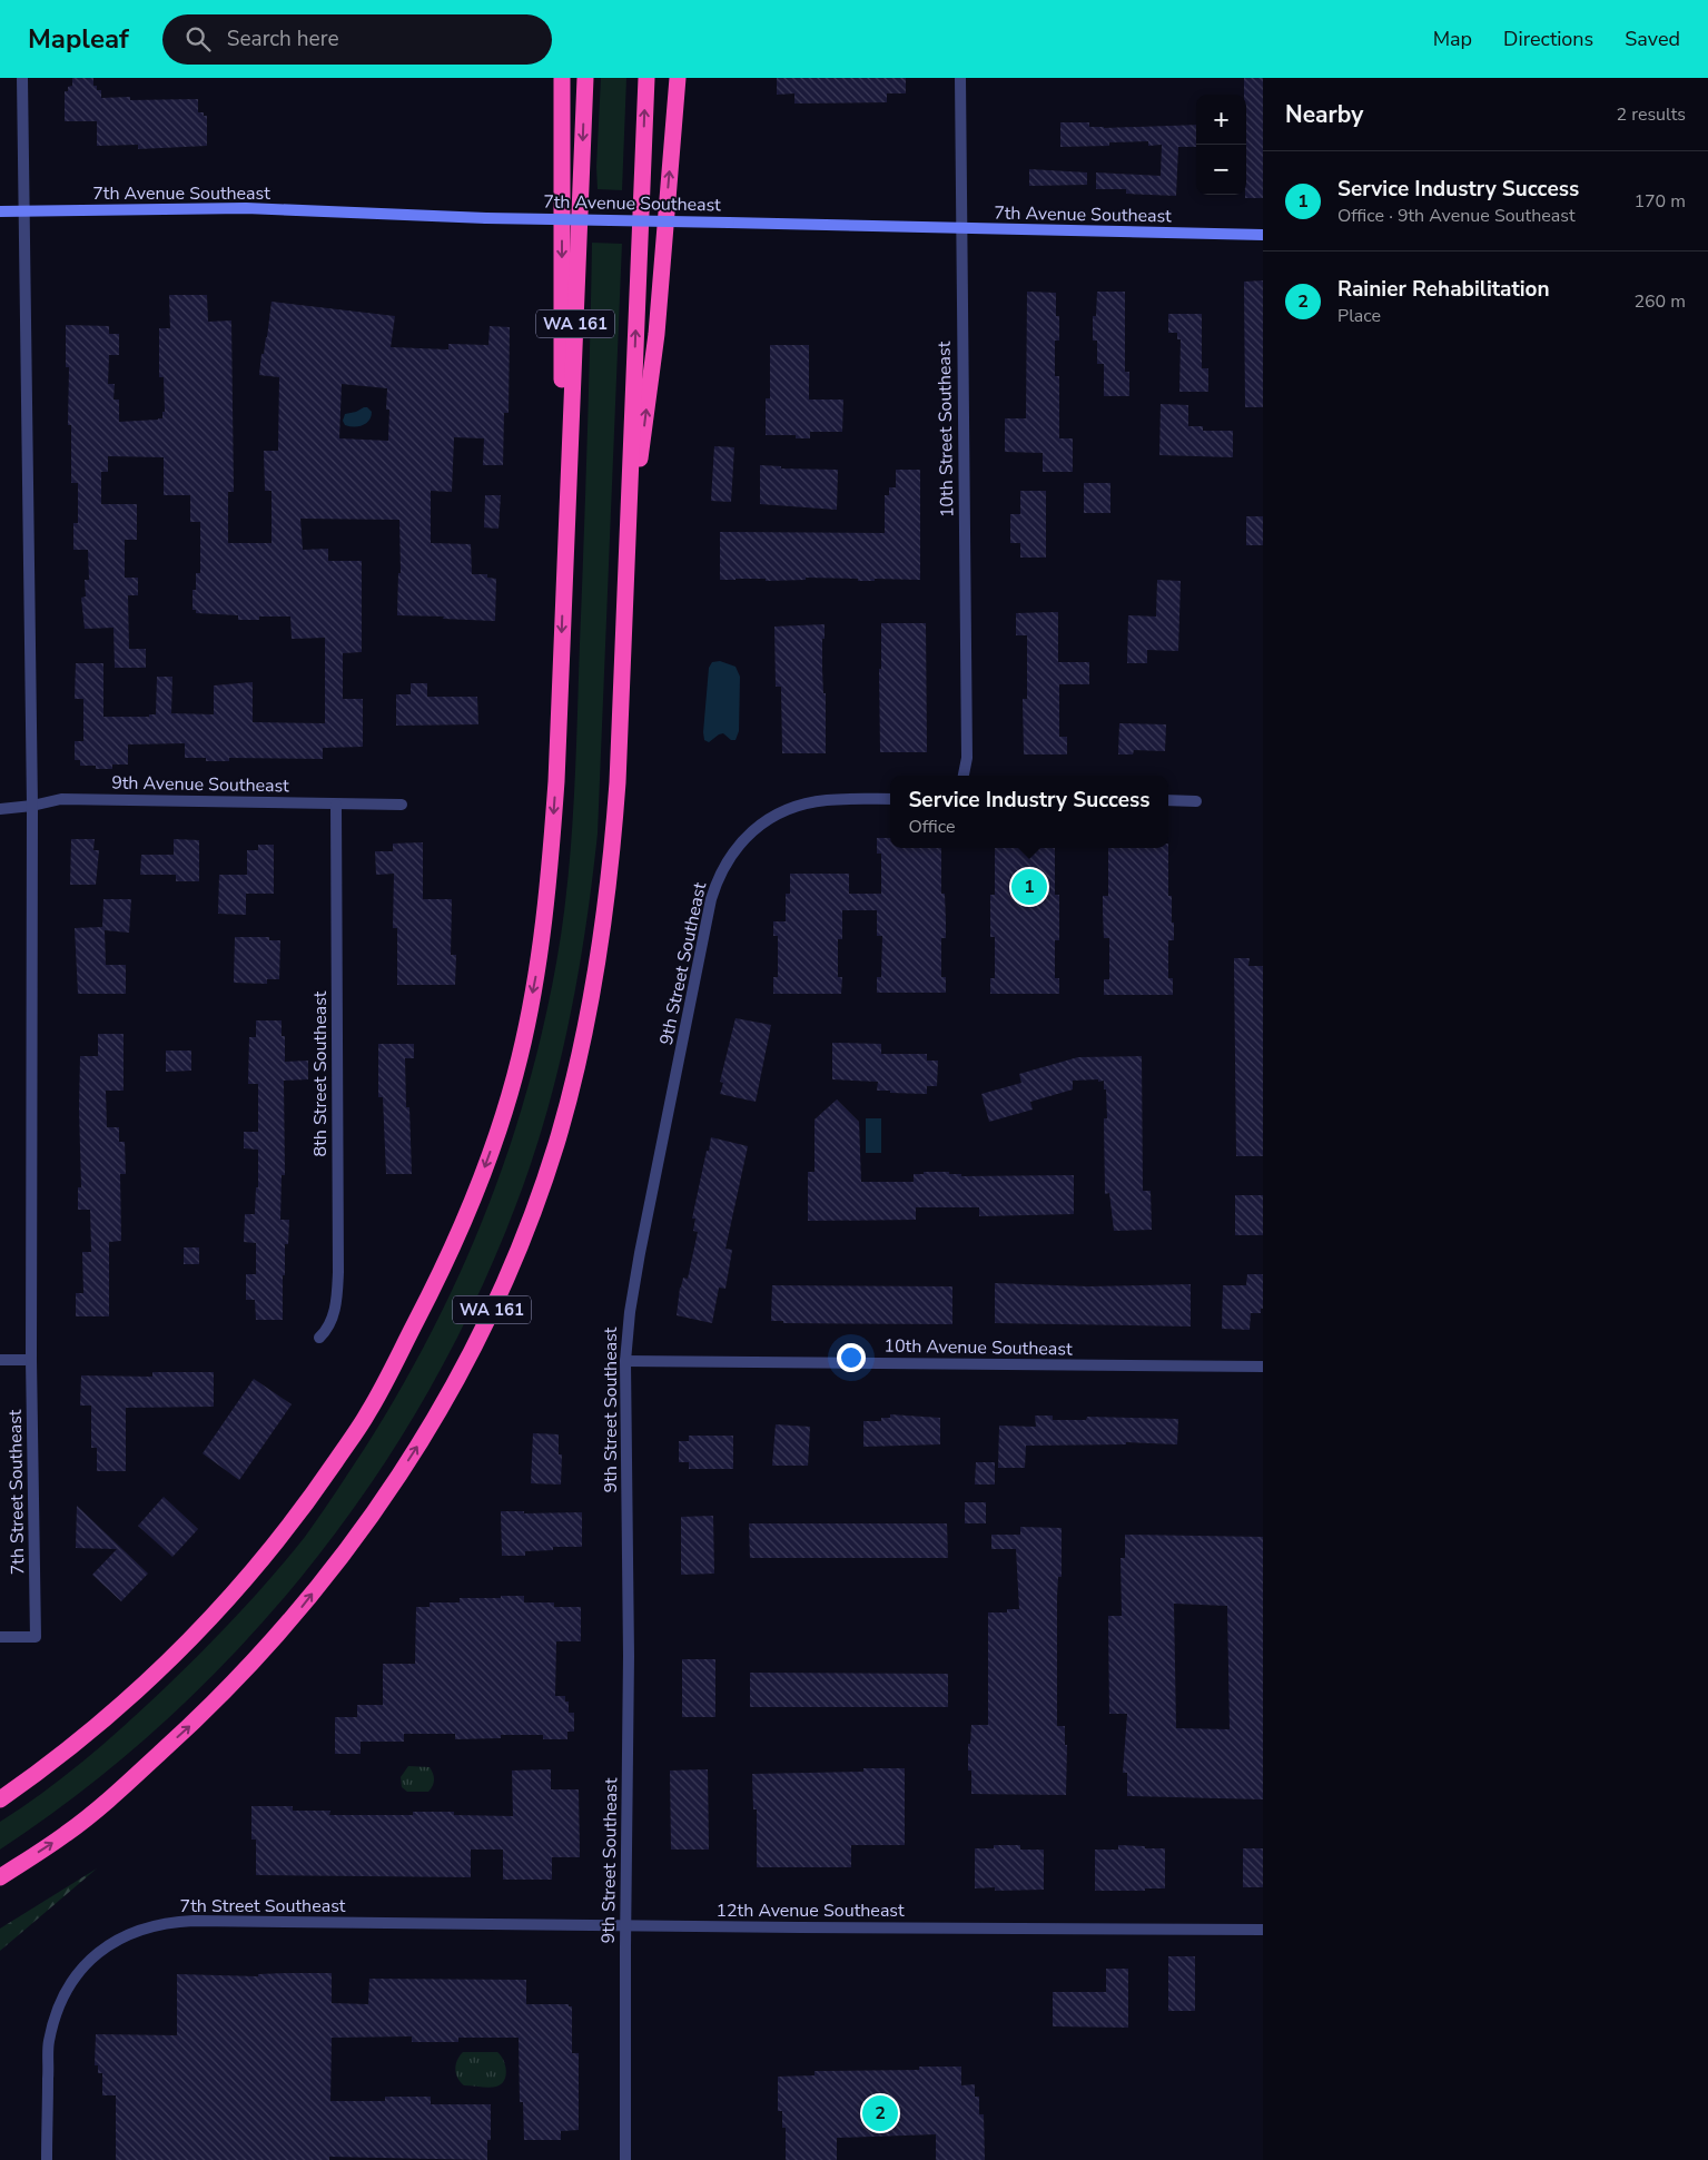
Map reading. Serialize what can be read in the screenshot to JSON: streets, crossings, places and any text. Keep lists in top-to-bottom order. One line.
{"streets":{"highway":["WA 161"],"street":["7th Avenue Southeast","10th Street Southeast","9th Avenue Southeast","9th Street Southeast","8th Street Southeast","10th Avenue Southeast","7th Street Southeast","12th Avenue Southeast"]},"crossings":[["7th Avenue Southeast","10th Street Southeast"],["7th Avenue Southeast","7th Street Southeast"],["9th Avenue Southeast","8th Street Southeast"],["9th Avenue Southeast","7th Street Southeast"],["9th Street Southeast","10th Avenue Southeast"],["9th Street Southeast","12th Avenue Southeast"],["7th Street Southeast","12th Avenue Southeast"]],"page":{"header":"Mapleaf","search":"Search here","nav":["Map","Directions","Saved"],"heading":["Nearby","2 results"],"map_buttons":["+","−"],"list":[{"mark":"1","name":"Service Industry Success","note":"Office · 9th Avenue Southeast","value":"170 m"},{"mark":"2","name":"Rainier Rehabilitation","note":"Place","value":"260 m"}],"popup":["Service Industry Success","Office"],"pins":["1","2"]}}
